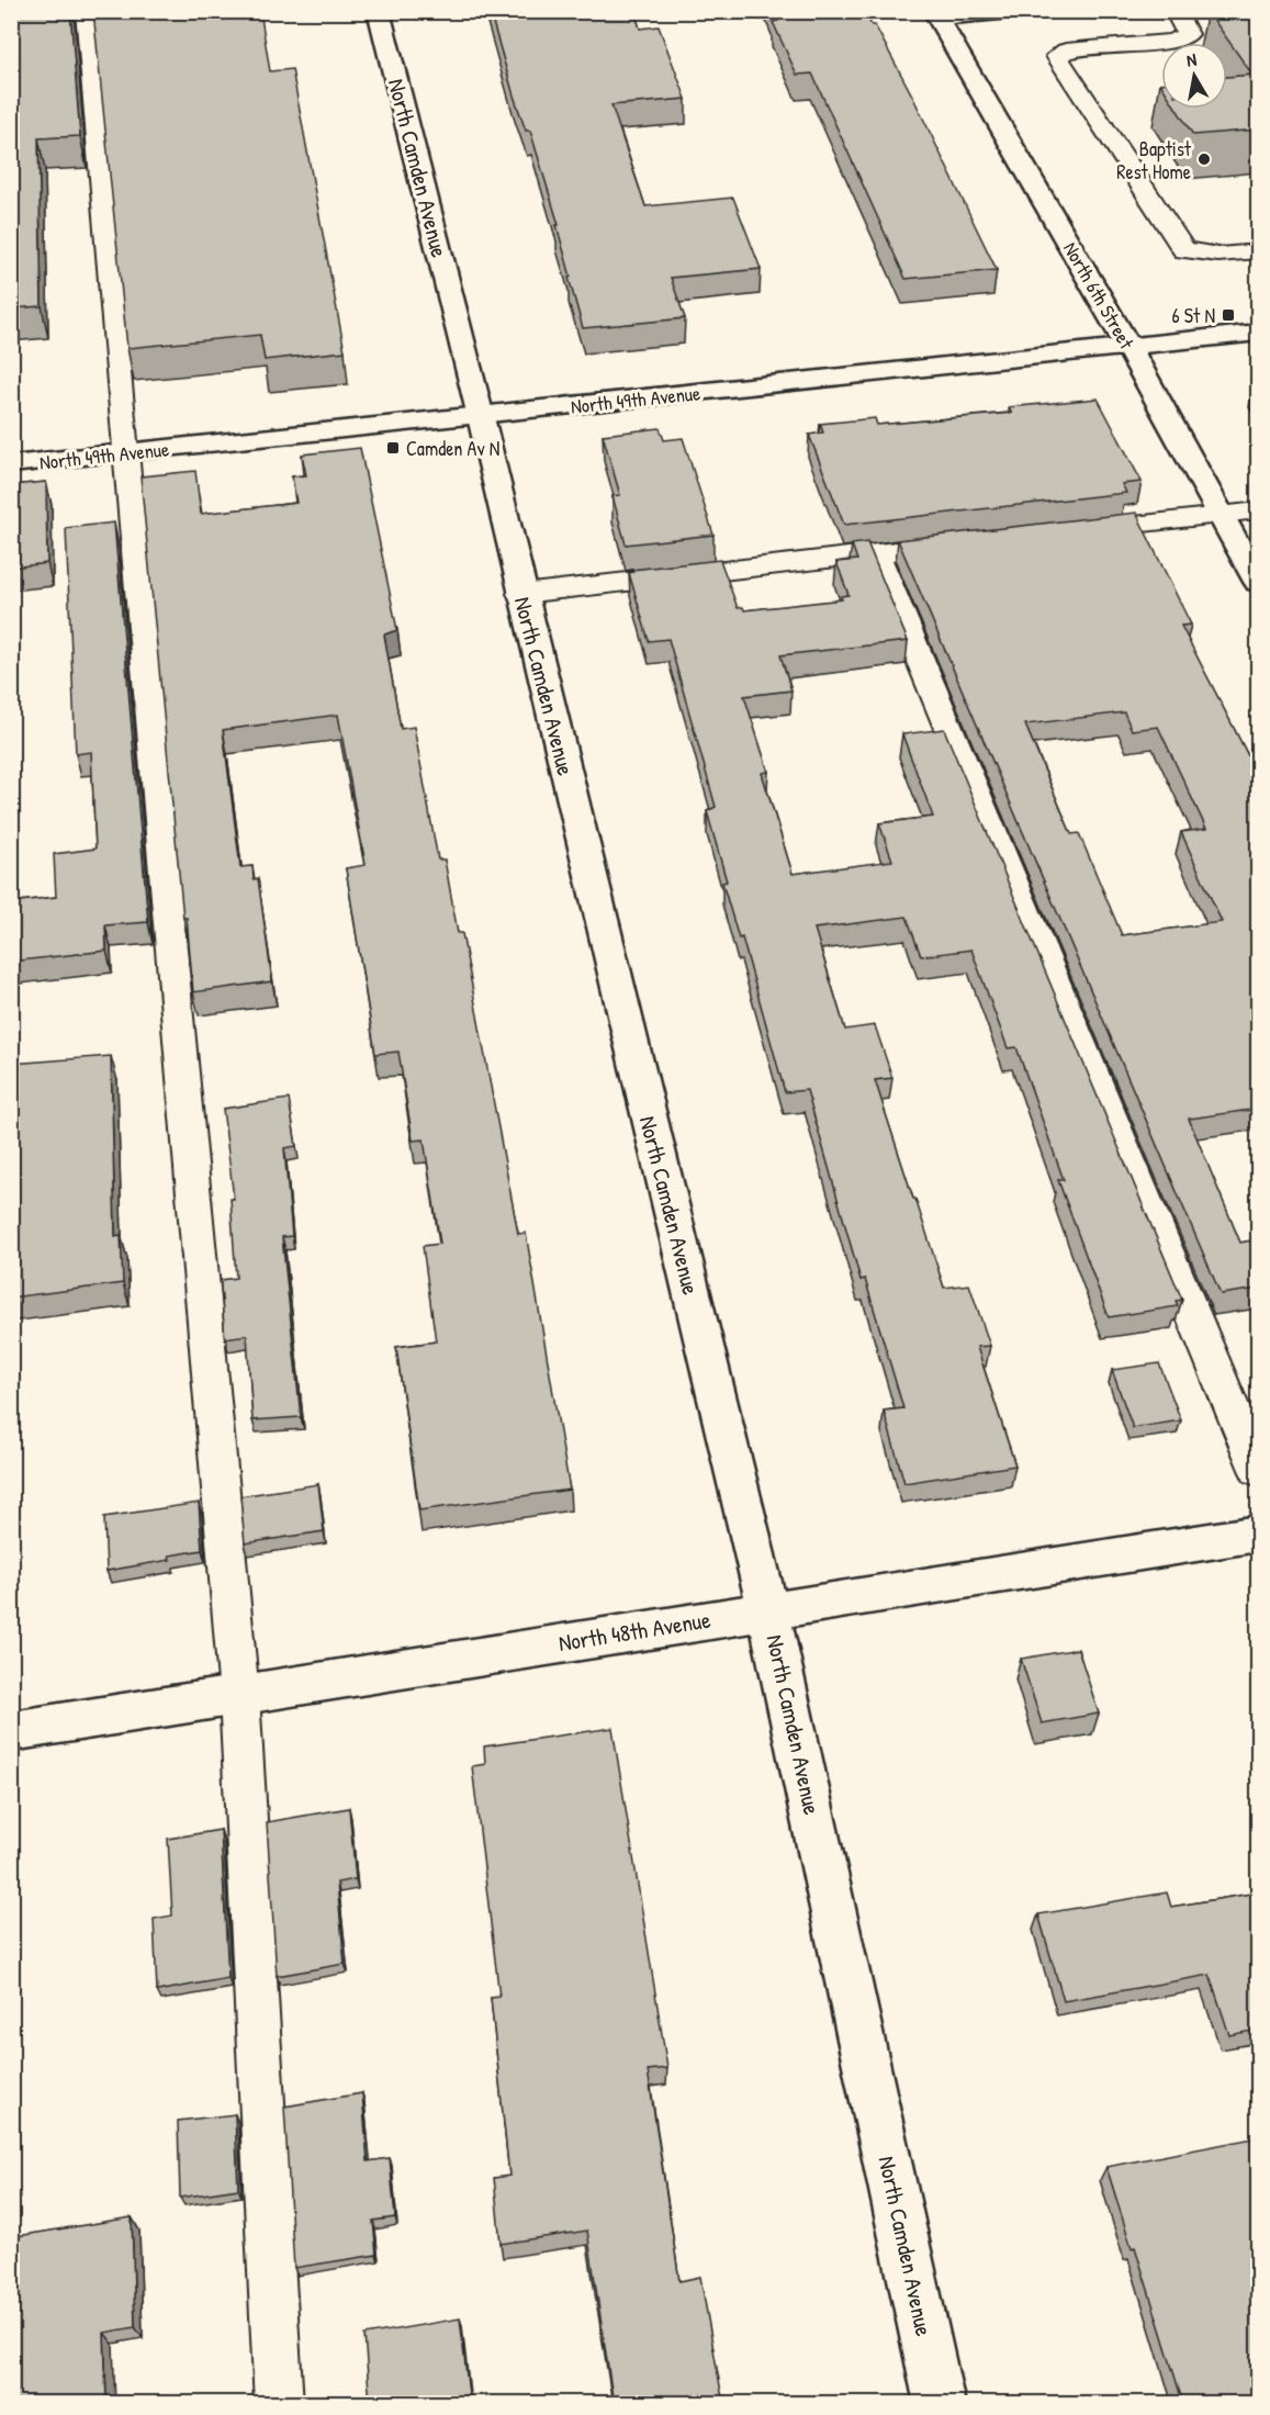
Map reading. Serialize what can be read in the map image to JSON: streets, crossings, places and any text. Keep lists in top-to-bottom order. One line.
{"streets":{"street":["North Camden Avenue","North 6th Street","North 49th Avenue","North 48th Avenue"]},"crossings":[["North Camden Avenue","North 49th Avenue"],["North Camden Avenue","North 48th Avenue"],["North 6th Street","North 49th Avenue"]],"places":{"other":["Baptist Rest Home"],"transit":["6 St N","Camden Av N"]},"north":"top"}
